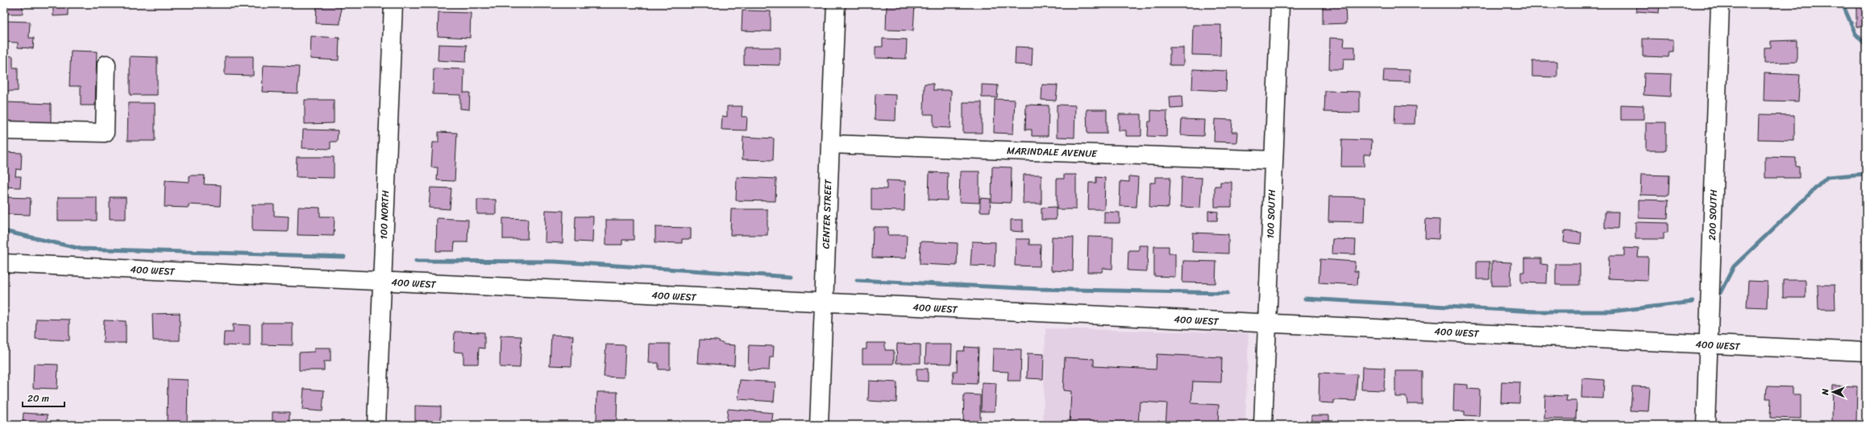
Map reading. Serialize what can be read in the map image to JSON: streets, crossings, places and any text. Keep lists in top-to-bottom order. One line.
{"streets":{"street":["MARINDALE AVENUE","CENTER STREET","100 SOUTH","100 NORTH","200 SOUTH","400 WEST"]},"crossings":[["MARINDALE AVENUE","CENTER STREET"],["MARINDALE AVENUE","100 SOUTH"],["CENTER STREET","400 WEST"],["100 SOUTH","400 WEST"],["100 NORTH","400 WEST"],["200 SOUTH","400 WEST"]],"scale_bar":"20 m","north":"left"}
